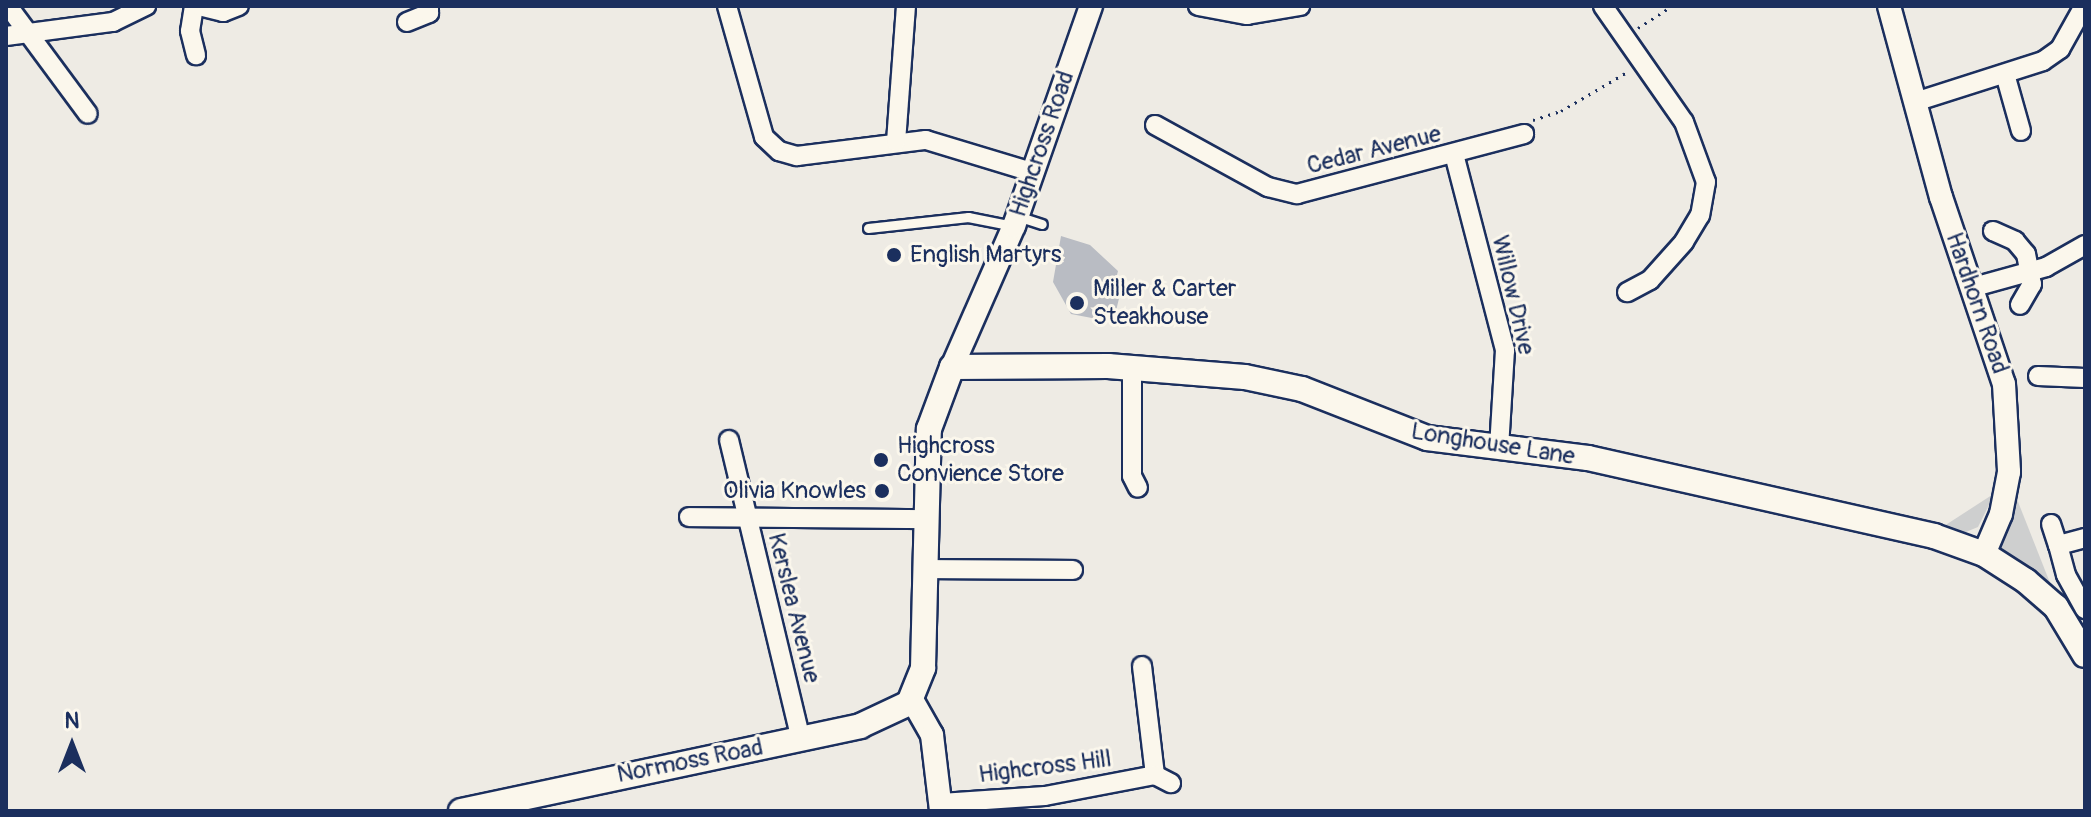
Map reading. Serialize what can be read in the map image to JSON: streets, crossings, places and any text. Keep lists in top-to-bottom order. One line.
{"streets":{"main road":["Highcross Road","Longhouse Lane","Normoss Road"],"street":["Cedar Avenue","Willow Drive","Hardhorn Road","Kerslea Avenue","Highcross Hill"]},"crossings":[["Highcross Road","Longhouse Lane"],["Highcross Road","Normoss Road"],["Cedar Avenue","Willow Drive"],["Willow Drive","Longhouse Lane"],["Hardhorn Road","Longhouse Lane"],["Kerslea Avenue","Normoss Road"]],"places":["English Martyrs","Miller & Carter Steakhouse","Highcross Convience Store","Olivia Knowles"],"north":"top"}
